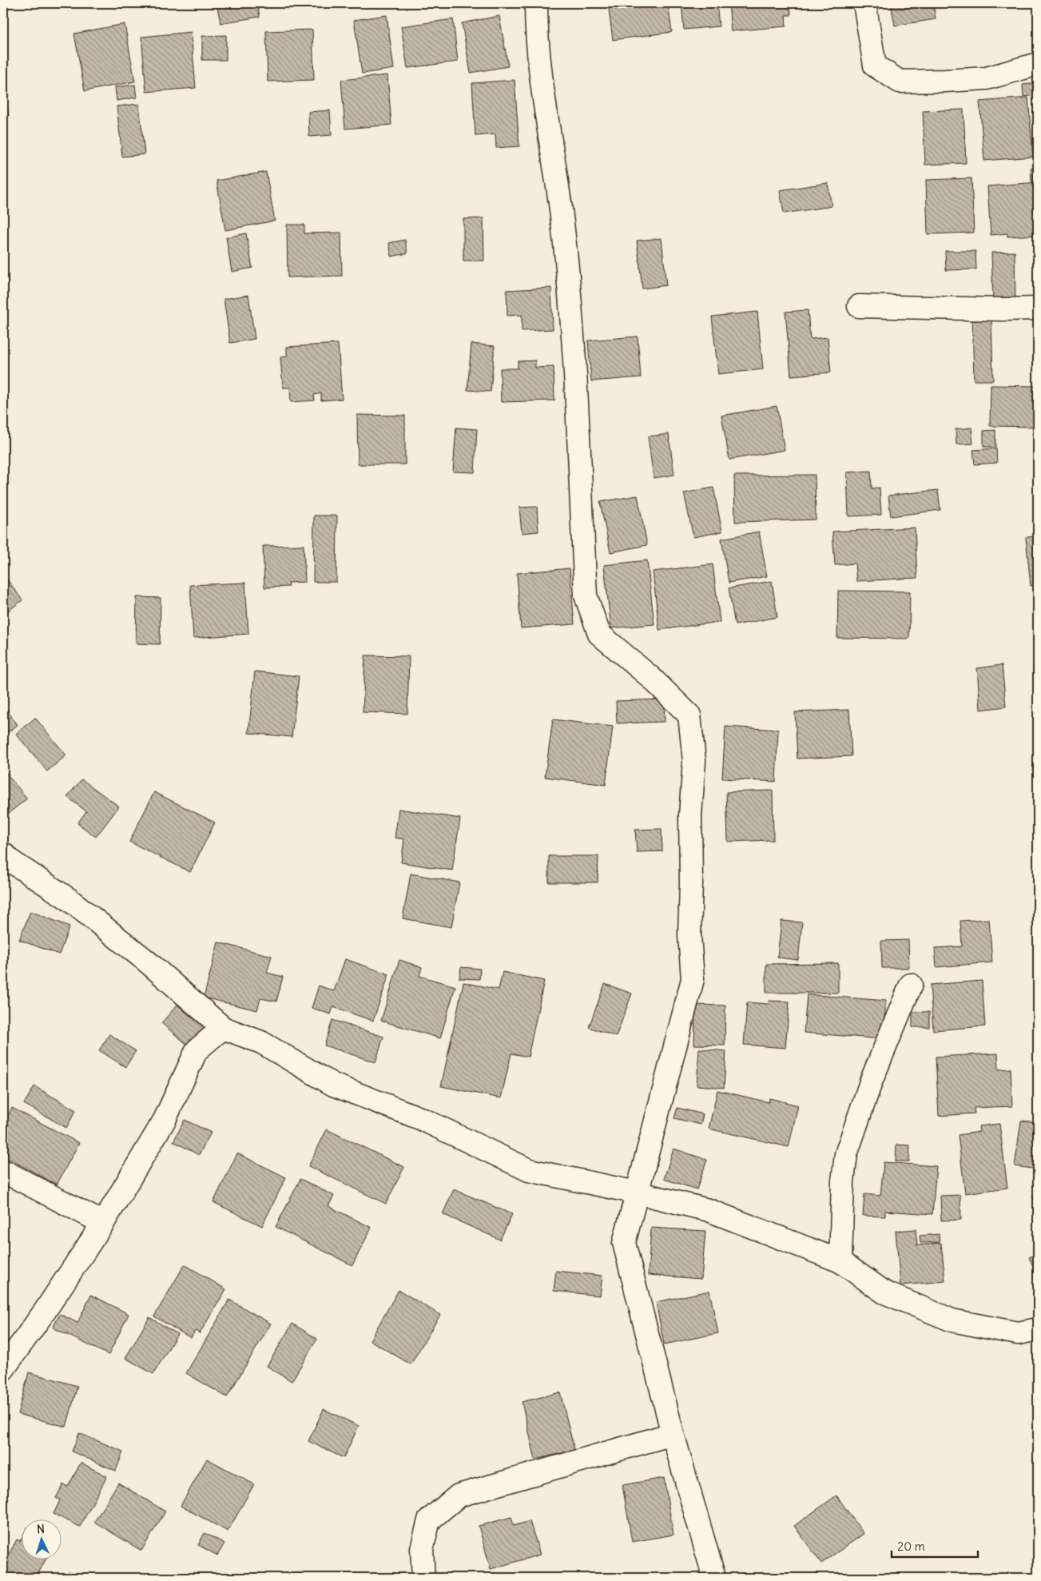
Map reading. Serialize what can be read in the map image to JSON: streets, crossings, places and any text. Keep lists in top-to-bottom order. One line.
{"scale_bar":"20 m","north":"top"}
